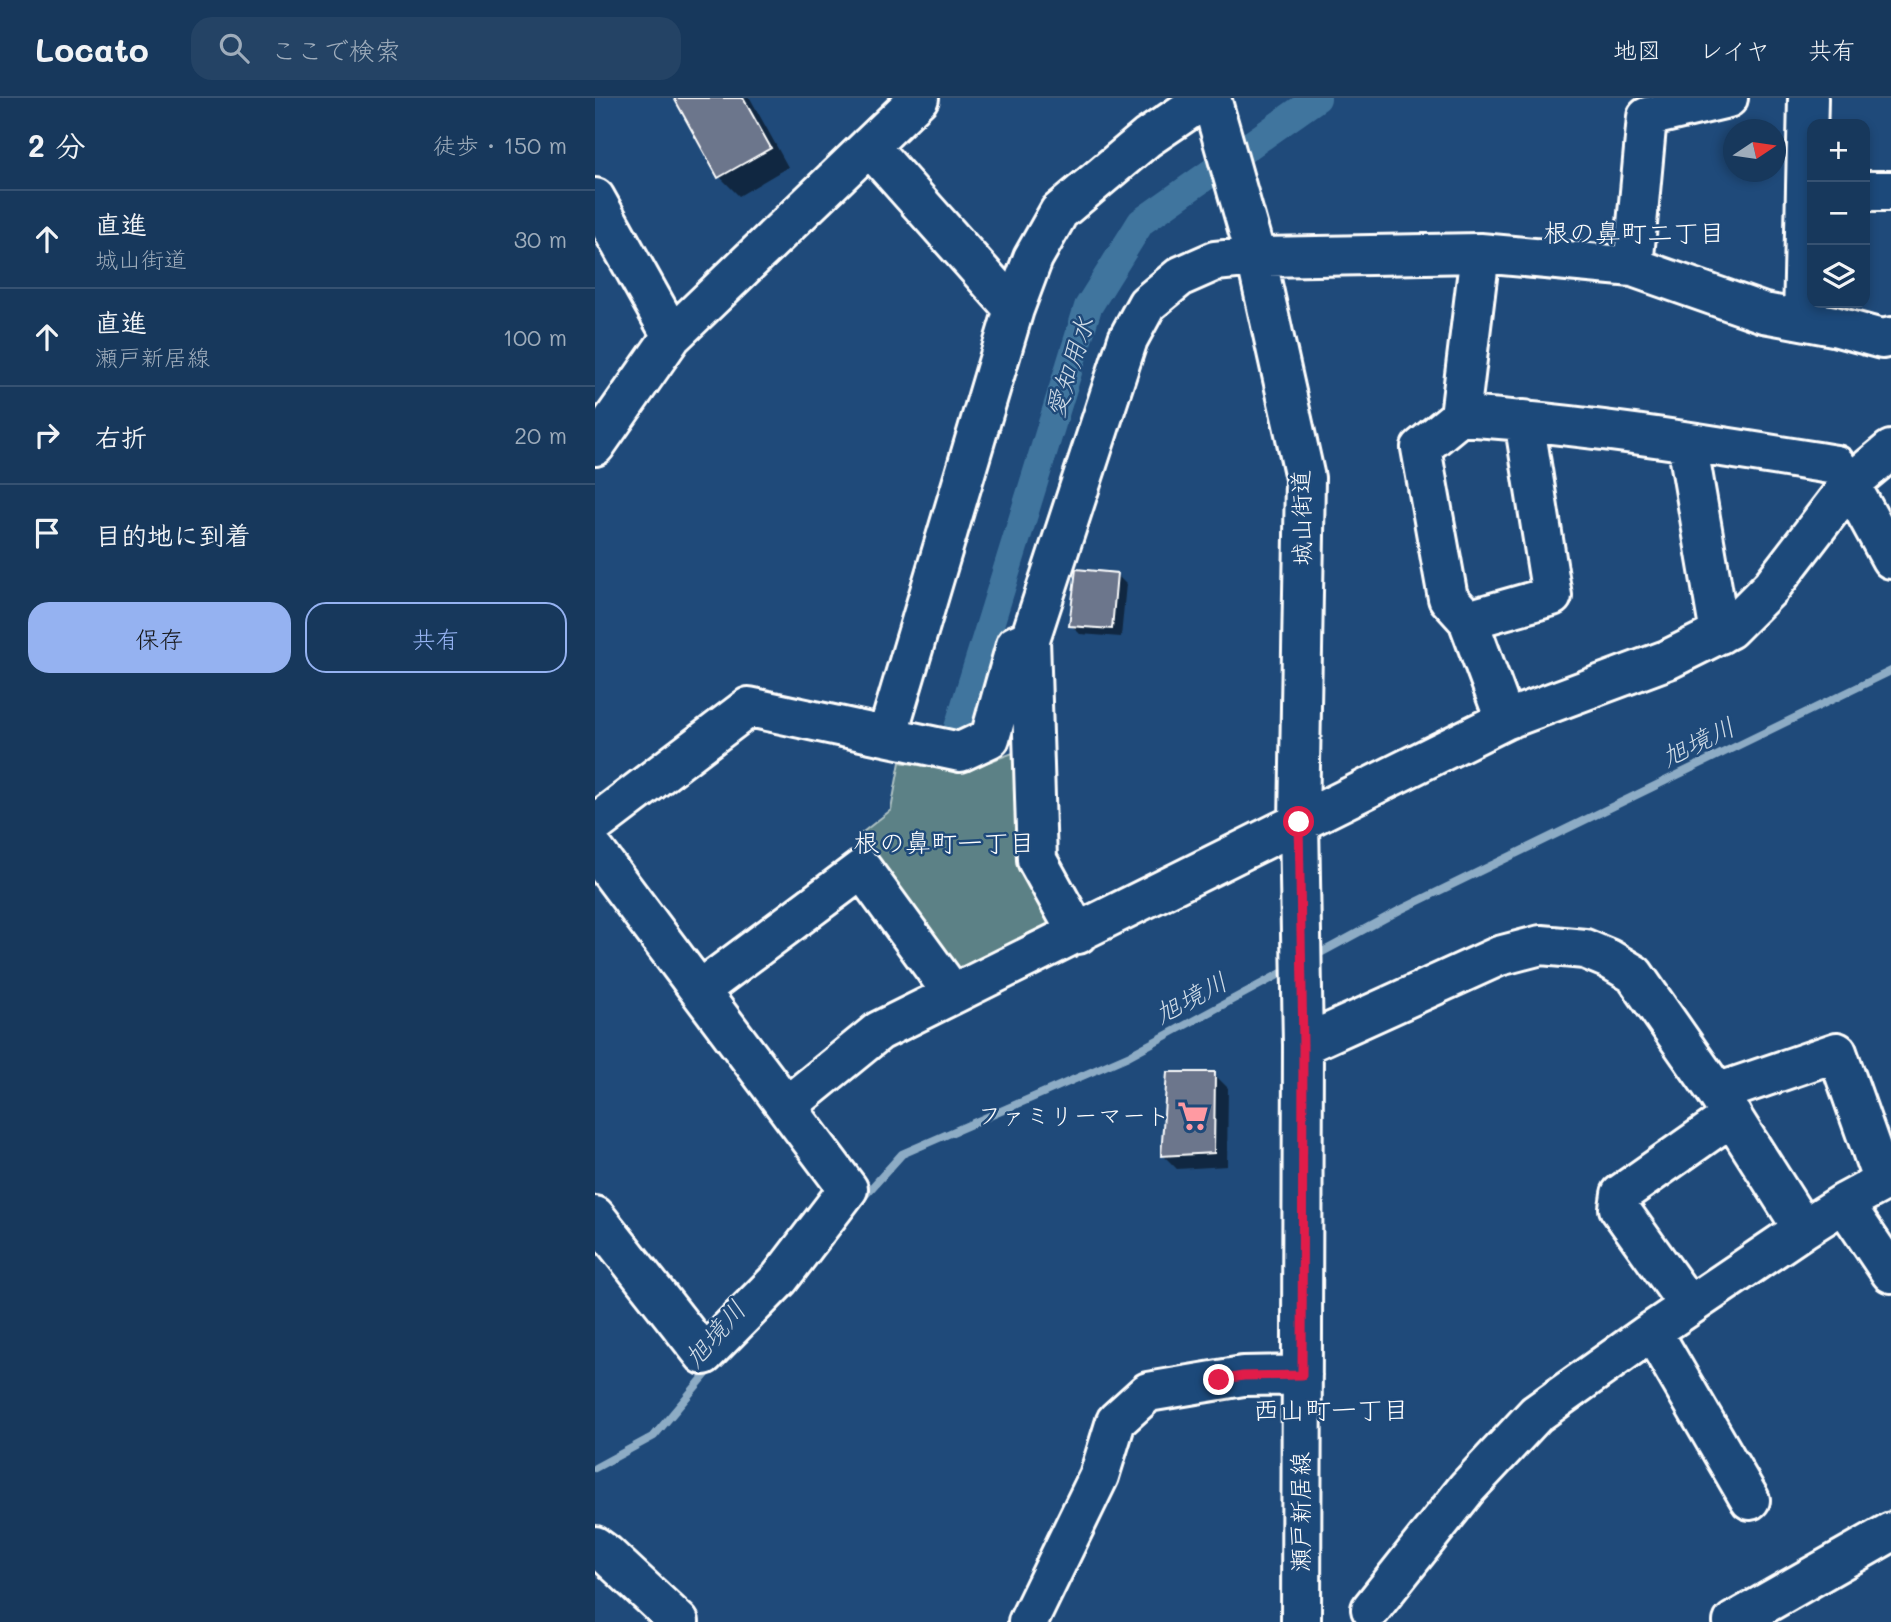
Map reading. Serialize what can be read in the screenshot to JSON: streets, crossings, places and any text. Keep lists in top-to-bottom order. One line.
{"streets":{"street":["城山街道","瀬戸新居線"]},"crossings":[["城山街道","瀬戸新居線"]],"districts":["根の鼻町二丁目","根の鼻町一丁目","西山町一丁目"],"water":["愛知用水","旭境川"],"places":{"supermarket":["ファミリーマート"]},"north":"right","page":{"header":"Locato","search":"ここで検索","nav":["地図","レイヤ","共有"],"heading":["2 分","徒歩 · 150 m"],"map_buttons":["+","−"],"list":[["直進","城山街道","30 m"],["直進","瀬戸新居線","100 m"],["右折","20 m"],"目的地に到着"],"buttons":["保存","共有"]}}
